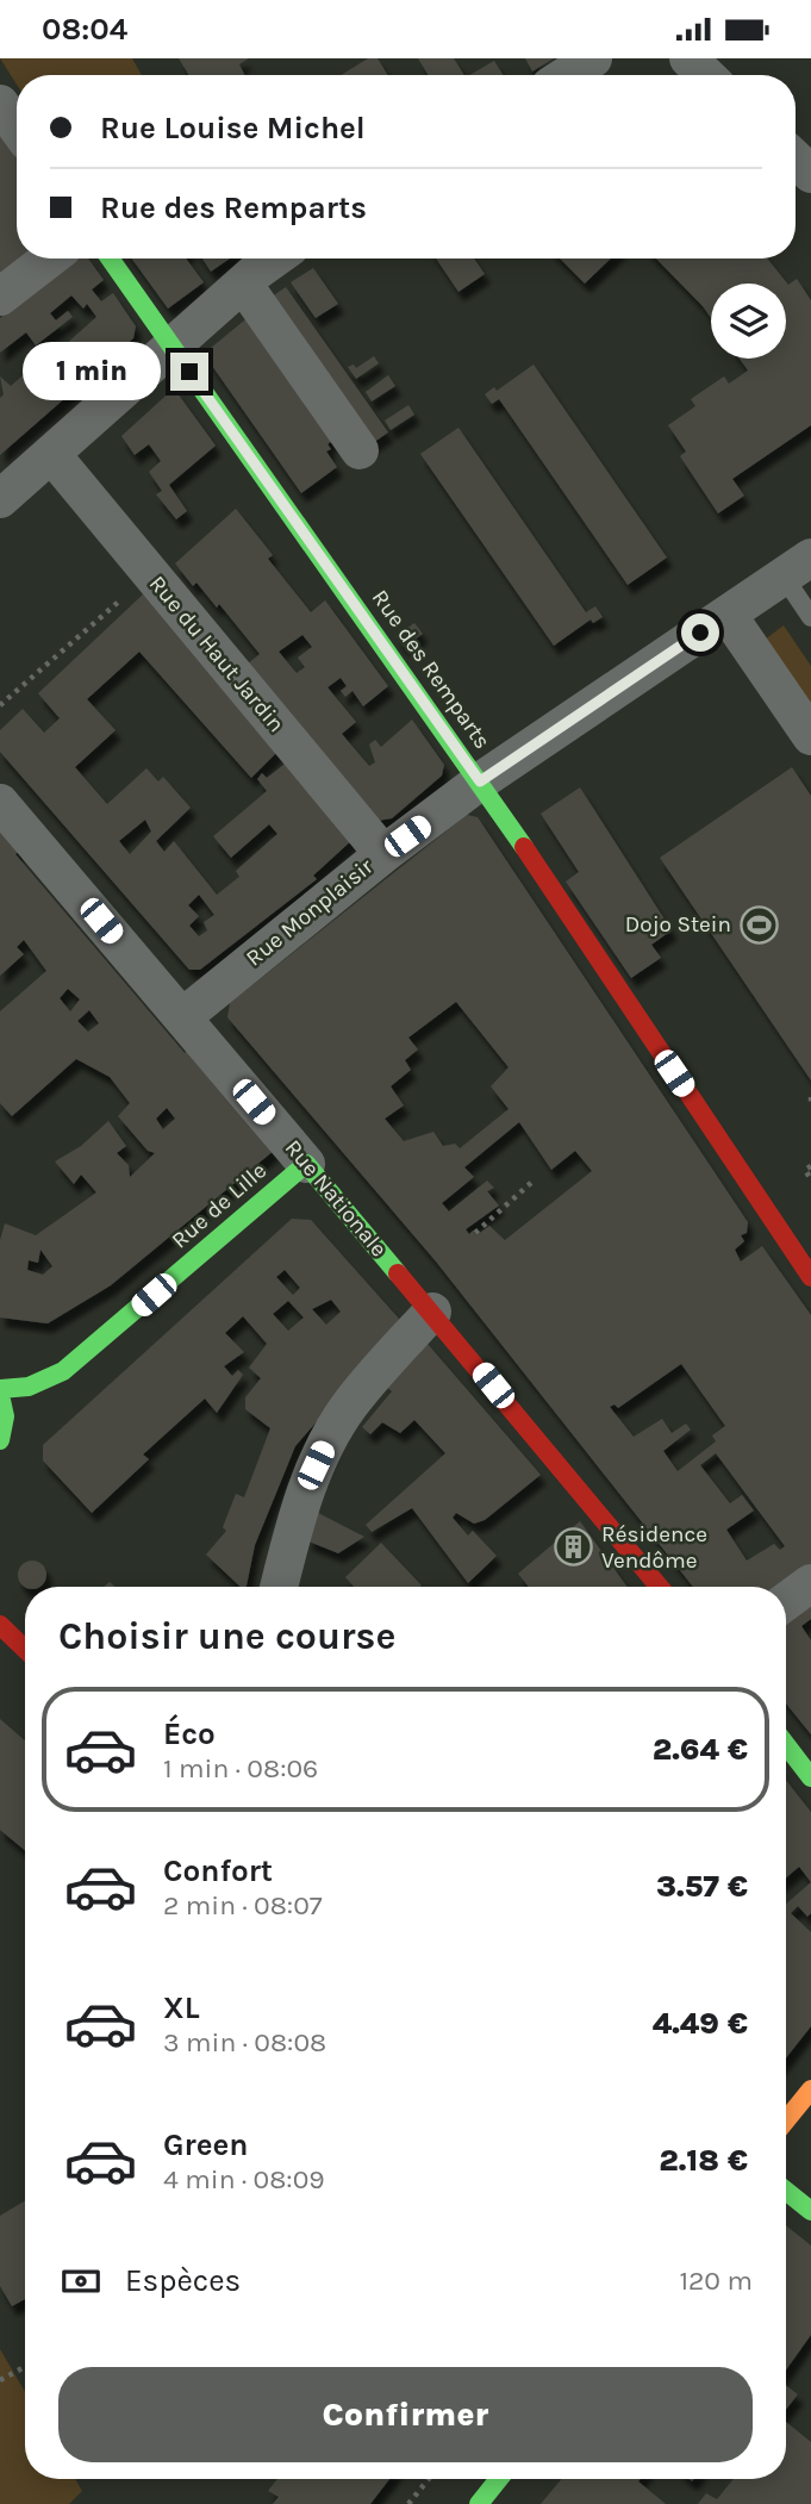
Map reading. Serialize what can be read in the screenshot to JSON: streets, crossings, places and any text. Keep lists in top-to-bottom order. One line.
{"streets":{"main road":["Rue des Remparts","Rue Nationale","Rue de Lille"],"street":["Rue du Haut Jardin","Rue Monplaisir"]},"crossings":[["Rue du Haut Jardin","Rue Monplaisir"],["Rue des Remparts","Rue Monplaisir"],["Rue Monplaisir","Rue Nationale"],["Rue Nationale","Rue de Lille"]],"places":{"sports":["Dojo Stein"],"building":["Résidence Vendôme"]},"page":{"status":"08:04","banner":["Rue Louise Michel","Rue des Remparts"],"bubble":"1 min","heading":"Choisir une course","list":[{"name":"Éco","note":"1 min · 08:06","value":"2.64 €"},{"name":"Confort","note":"2 min · 08:07","value":"3.57 €"},{"name":"XL","note":"3 min · 08:08","value":"4.49 €"},{"name":"Green","note":"4 min · 08:09","value":"2.18 €"}],"pay":["Espèces","120 m"],"buttons":"Confirmer"}}
